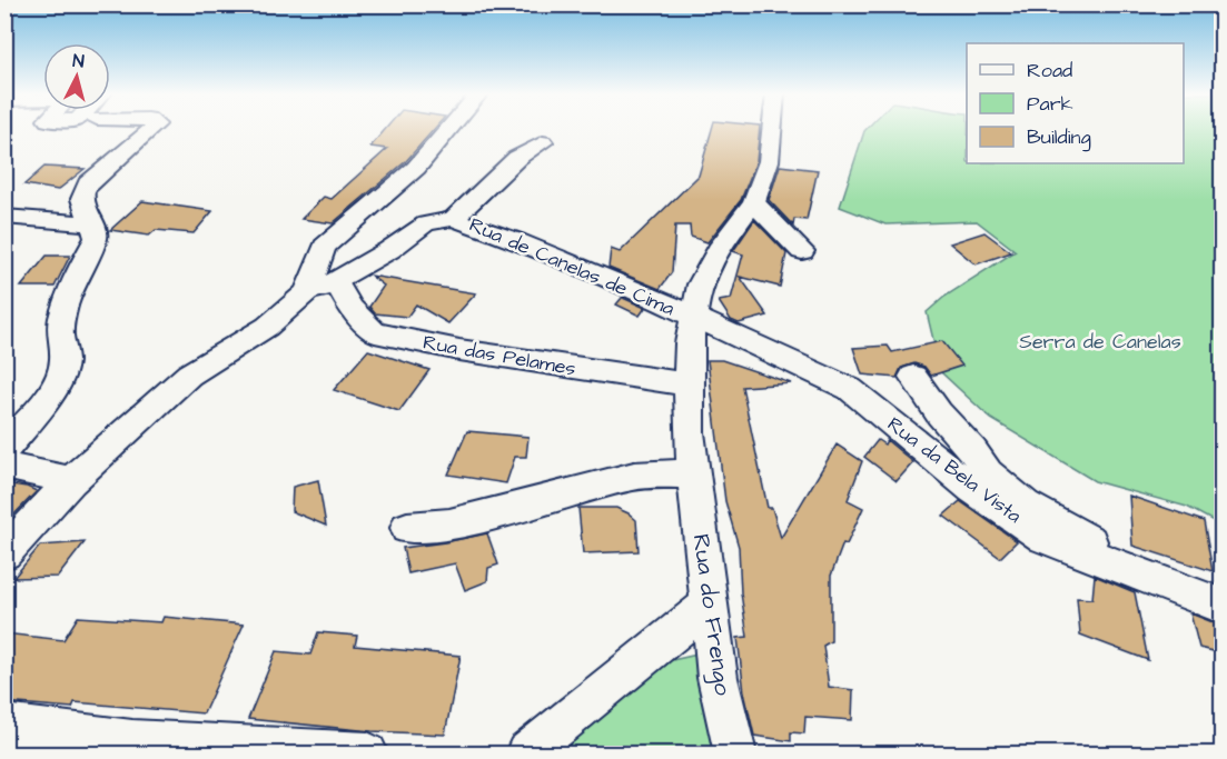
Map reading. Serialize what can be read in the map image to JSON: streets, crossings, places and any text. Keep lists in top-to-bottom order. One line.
{"streets":{"street":["Rua de Canelas de Cima","Rua das Pelames","Rua da Bela Vista","Rua do Frengo"]},"crossings":[["Rua de Canelas de Cima","Rua das Pelames"],["Rua de Canelas de Cima","Rua da Bela Vista"],["Rua de Canelas de Cima","Rua do Frengo"],["Rua das Pelames","Rua do Frengo"],["Rua da Bela Vista","Rua do Frengo"]],"parks":["Serra de Canelas"],"legend":["Road","Park","Building"],"north":"top"}
